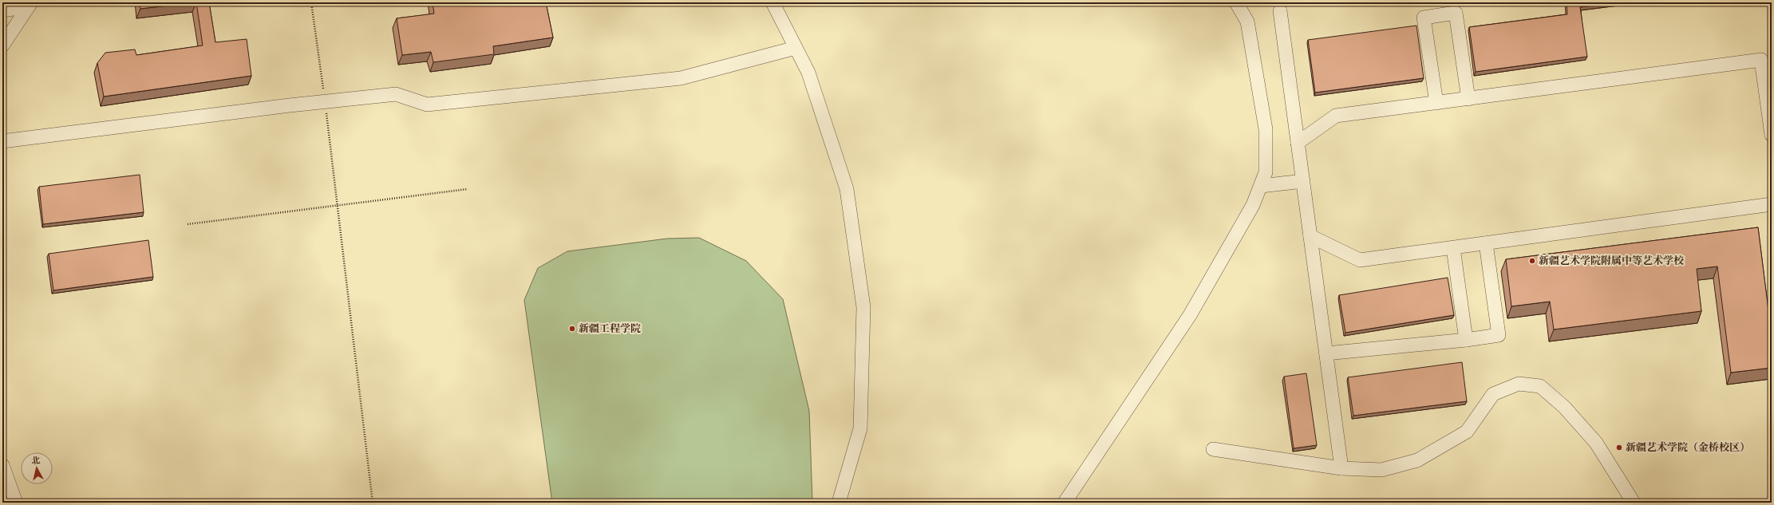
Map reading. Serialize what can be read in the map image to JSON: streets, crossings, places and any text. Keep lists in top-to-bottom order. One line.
{"places":["新疆艺术学院附属中等艺术学校","新疆工程学院","新疆艺术学院（金桥校区）"],"north":"top"}
